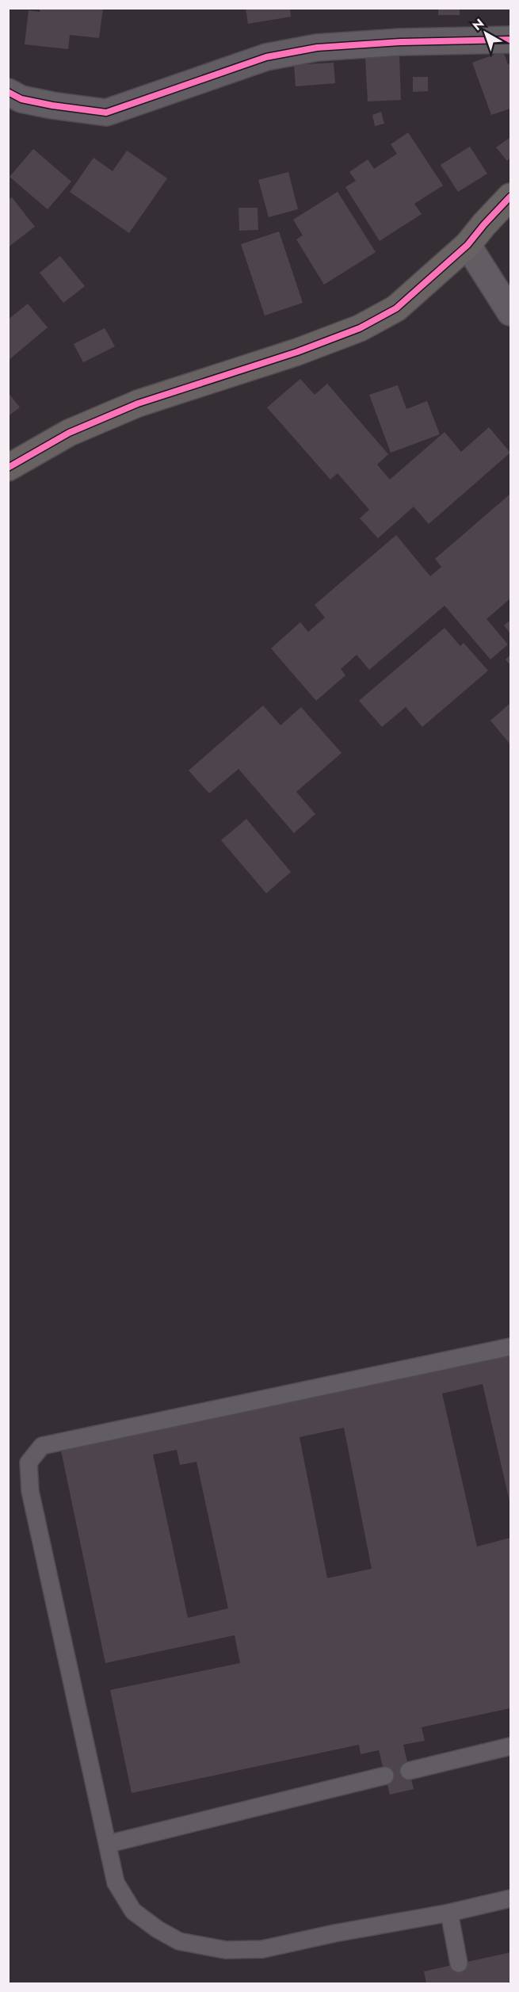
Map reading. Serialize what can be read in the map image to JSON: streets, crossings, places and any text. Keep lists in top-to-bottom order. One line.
{"north":"top left"}
